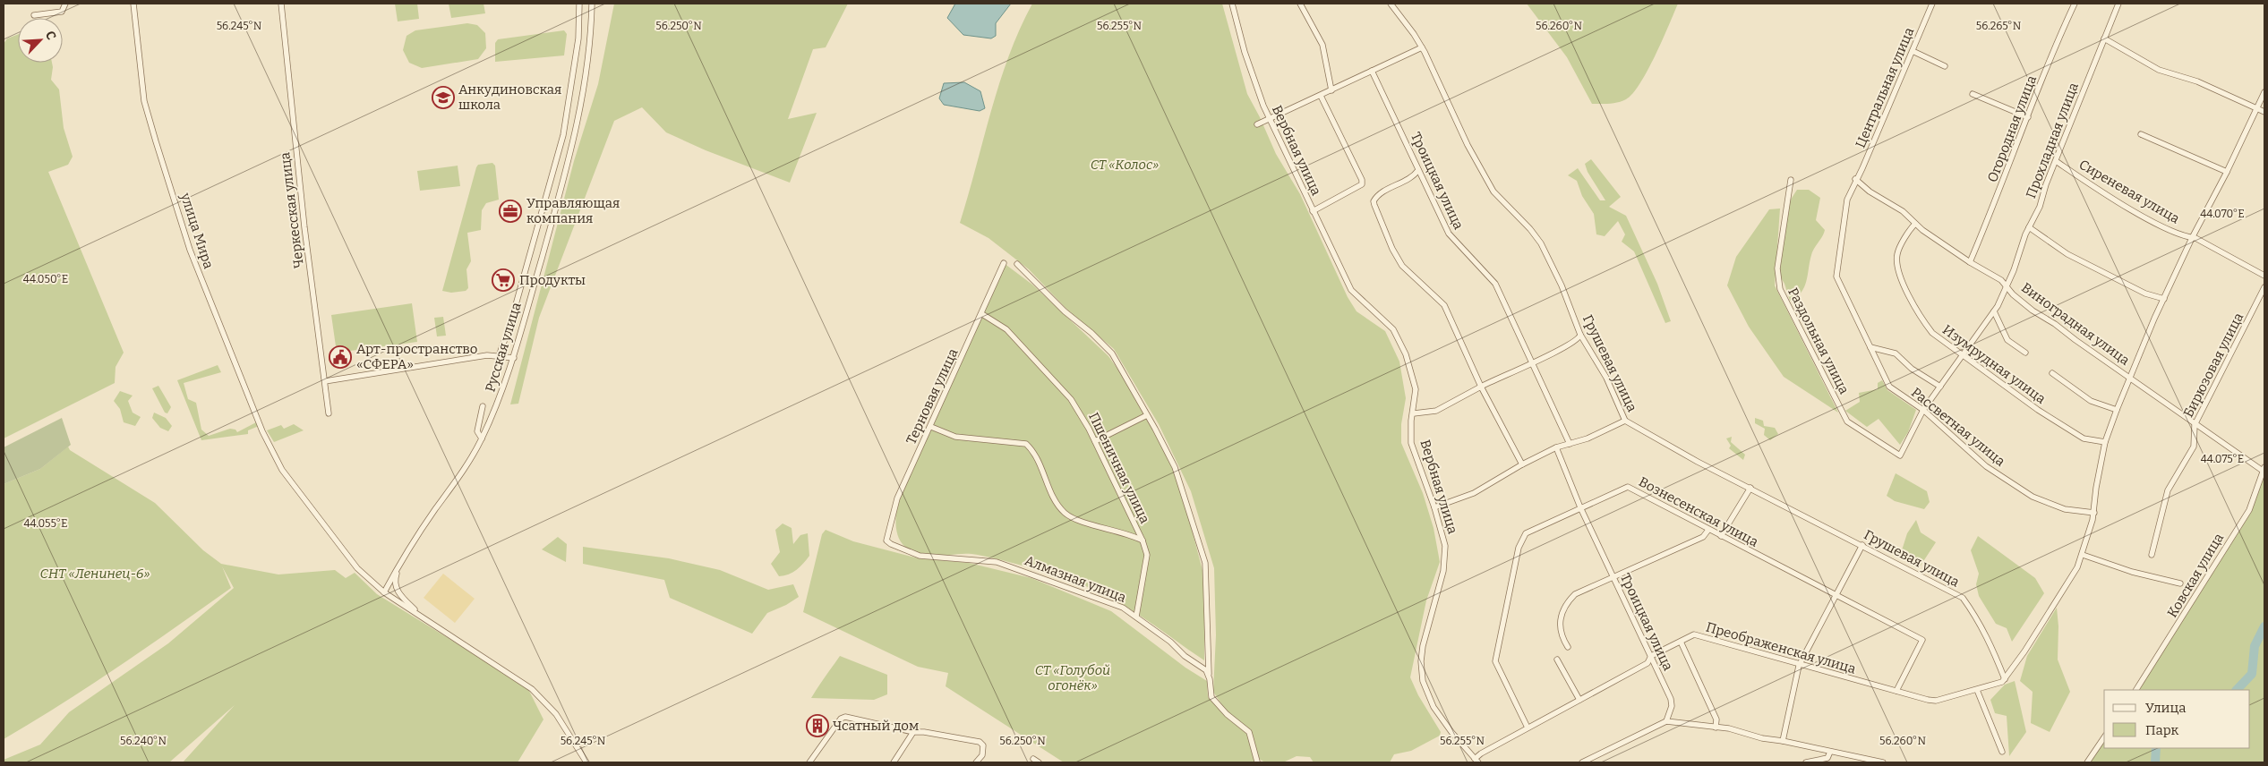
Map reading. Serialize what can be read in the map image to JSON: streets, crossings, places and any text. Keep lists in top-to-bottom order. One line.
{"streets":{"street":["Центральная улица","Огородная улица","Прохладная улица","Вербная улица","Троицкая улица","Сиреневая улица","Черкесская улица","улица Мира","Виноградная улица","Раздольная улица","Русская улица","Грушевая улица","Изумрудная улица","Бирюзовая улица","Терновая улица","Рассветная улица","Пшеничная улица","Вознесенская улица","Ковская улица","Алмазная улица","Преображенская улица"]},"crossings":[["Центральная улица","Виноградная улица"],["Центральная улица","Рассветная улица"],["Огородная улица","Виноградная улица"],["Прохладная улица","Сиреневая улица"],["Прохладная улица","Виноградная улица"],["Прохладная улица","Раздольная улица"],["Прохладная улица","Изумрудная улица"],["Прохладная улица","Рассветная улица"],["Вербная улица","Преображенская улица"],["Троицкая улица","Вознесенская улица"],["Троицкая улица","Преображенская улица"],["улица Мира","Русская улица"],["Виноградная улица","Изумрудная улица"],["Виноградная улица","Бирюзовая улица"],["Виноградная улица","Рассветная улица"],["Виноградная улица","Ковская улица"],["Грушевая улица","Преображенская улица"],["Терновая улица","Пшеничная улица"],["Терновая улица","Алмазная улица"],["Пшеничная улица","Алмазная улица"],["Вознесенская улица","Преображенская улица"]],"parks":["СТ «Колос»","СНТ «Ленинец-6»","СТ «Голубой огонёк»"],"places":{"school or university":["Анкудиновская школа"],"office":["Управляющая компания"],"supermarket":["Продукты"],"public building":["Арт-пространство «СФЕРА»"],"building":["Чсатный дом"]},"legend":["Улица","Парк"],"north":"top right","coordinates":["56.245°N","56.250°N","56.255°N","56.260°N","56.265°N","44.070°E","44.050°E","44.075°E","44.055°E","56.240°N"]}
